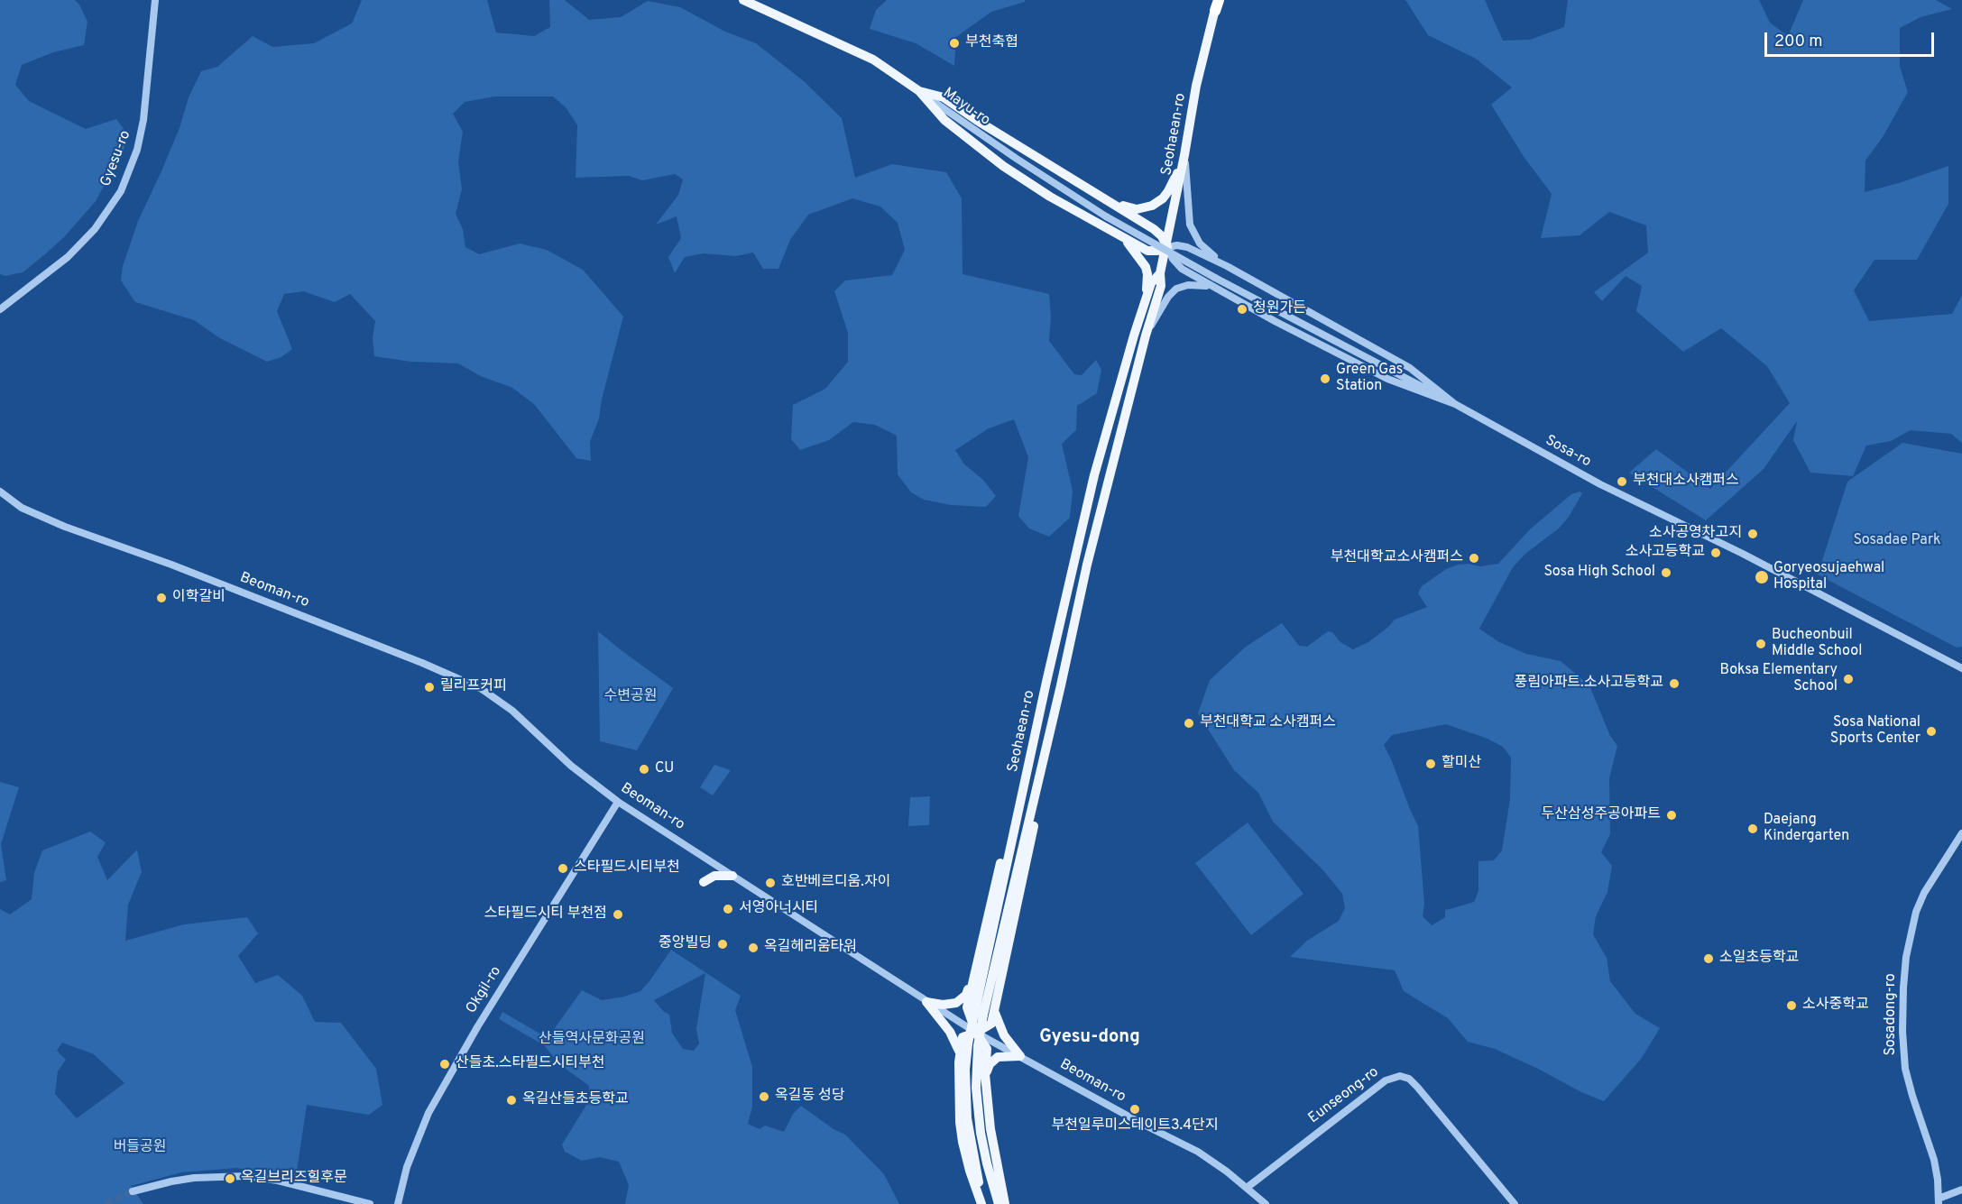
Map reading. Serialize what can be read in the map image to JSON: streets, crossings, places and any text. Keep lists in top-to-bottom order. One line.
{"streets":{"main road":["Mayu-ro","Seohaean-ro"],"street":["Gyesu-ro","Sosa-ro","Beoman-ro","Okgil-ro","Sosadong-ro","Eunseong-ro"]},"crossings":[["Mayu-ro","Seohaean-ro"],["Mayu-ro","Sosa-ro"],["Seohaean-ro","Sosa-ro"],["Beoman-ro","Okgil-ro"],["Beoman-ro","Eunseong-ro"]],"districts":["Gyesu-dong"],"parks":["Sosadae Park","수변공원","산들역사문화공원","버들공원"],"places":["부천축협","청원가든","Green Gas Station","부천대소사캠퍼스","소사공영차고지","소사고등학교","부천대학교소사캠퍼스","Sosa High School","Goryeosujaehwal Hospital","이학갈비","Bucheonbuil Middle School","Boksa Elementary School","풍림아파트.소사고등학교","릴리프커피","부천대학교 소사캠퍼스","Sosa National Sports Center","할미산","CU","두산삼성주공아파트","Daejang Kindergarten","스타필드시티부천","호반베르디움.자이","서영아너시티","스타필드시티 부천점","중앙빌딩","옥길헤리움타워","소일초등학교","소사중학교","산들초.스타필드시티부천","옥길동 성당","옥길산들초등학교","부천일루미스테이트3.4단지","옥길브리즈힐후문"],"scale_bar":"200 m"}
